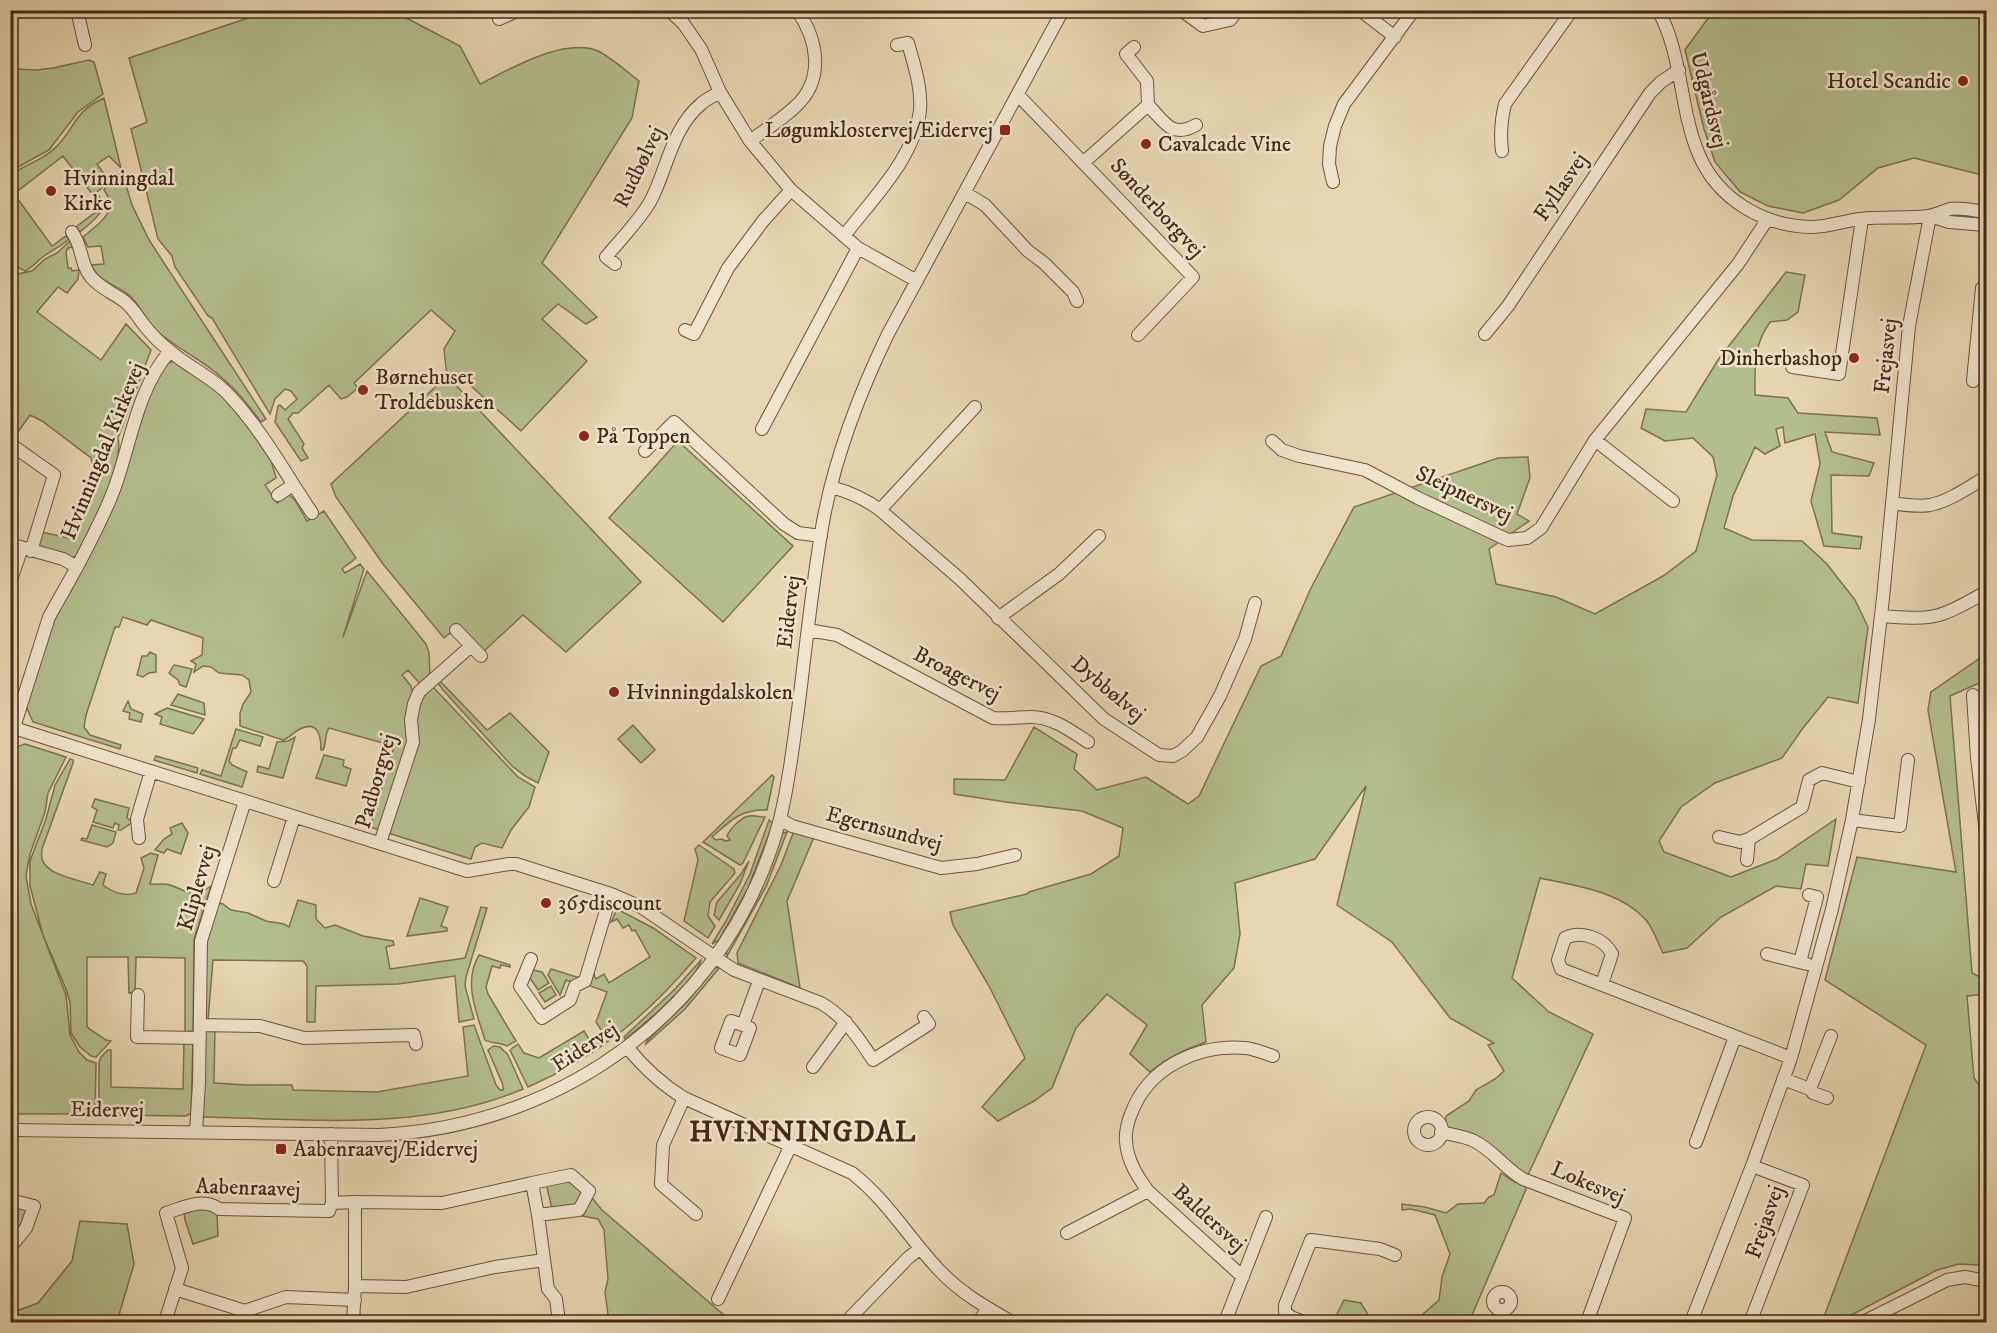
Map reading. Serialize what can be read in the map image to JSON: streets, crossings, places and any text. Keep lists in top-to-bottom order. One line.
{"streets":{"street":["Udgårdsvej","Rudbølvej","Fyllasvej","Sønderborgvej","Frejasvej","Hvinningdal Kirkevej","Sleipnersvej","Eidervej","Broagervej","Dybbølvej","Padborgvej","Egernsundvej","Kliplevvej","Lokesvej","Aabenraavej","Baldersvej"]},"crossings":[["Udgårdsvej","Fyllasvej"],["Udgårdsvej","Frejasvej"],["Udgårdsvej","Sleipnersvej"],["Sønderborgvej","Eidervej"],["Hvinningdal Kirkevej","Padborgvej"],["Eidervej","Broagervej"],["Eidervej","Dybbølvej"],["Eidervej","Padborgvej"],["Eidervej","Egernsundvej"],["Eidervej","Kliplevvej"],["Eidervej","Aabenraavej"],["Padborgvej","Kliplevvej"]],"districts":["HVINNINGDAL"],"places":{"other":["Hotel Scandic","Cavalcade Vine","Hvinningdal Kirke","Dinherbashop","Børnehuset Troldebusken","På Toppen","Hvinningdalskolen","365discount"],"transit":["Løgumklostervej/Eidervej","Aabenraavej/Eidervej"]}}
